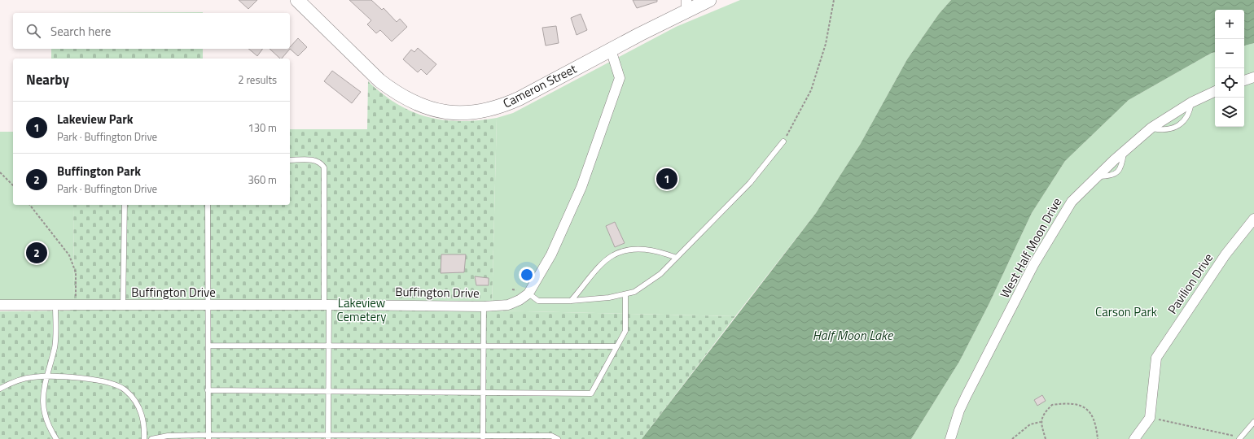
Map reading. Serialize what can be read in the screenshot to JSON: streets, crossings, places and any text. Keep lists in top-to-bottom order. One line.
{"streets":{"main road":["Cameron Street"],"street":["West Half Moon Drive","Pavilion Drive","Buffington Drive"]},"crossings":[["Cameron Street","Buffington Drive"]],"water":["Half Moon Lake"],"parks":["Lakeview Cemetery","Carson Park"],"page":{"map_buttons":["+","−"],"search":"Search here","heading":["Nearby","2 results"],"list":[{"mark":"1","name":"Lakeview Park","note":"Park · Buffington Drive","value":"130 m"},{"mark":"2","name":"Buffington Park","note":"Park · Buffington Drive","value":"360 m"}],"pins":["1","2"]}}
